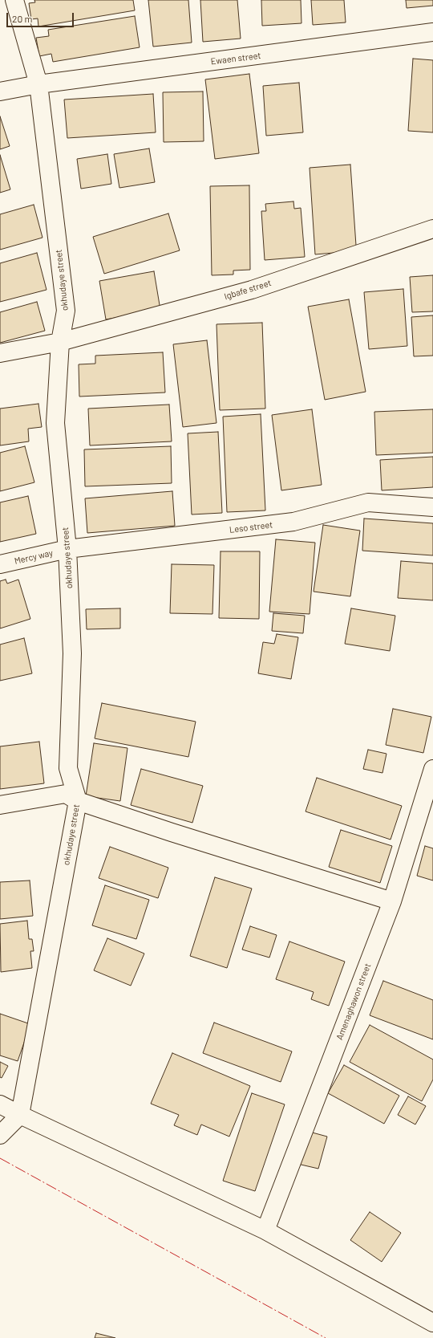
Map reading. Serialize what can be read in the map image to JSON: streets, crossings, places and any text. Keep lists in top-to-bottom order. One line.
{"streets":{"street":["Ewaen street","okhudaye street","Igbafe street","Leso street","Mercy way","Amenaghawon street"]},"crossings":[["Ewaen street","okhudaye street"],["okhudaye street","Igbafe street"],["okhudaye street","Leso street"],["okhudaye street","Mercy way"],["Leso street","Mercy way"]],"scale_bar":"20 m"}
